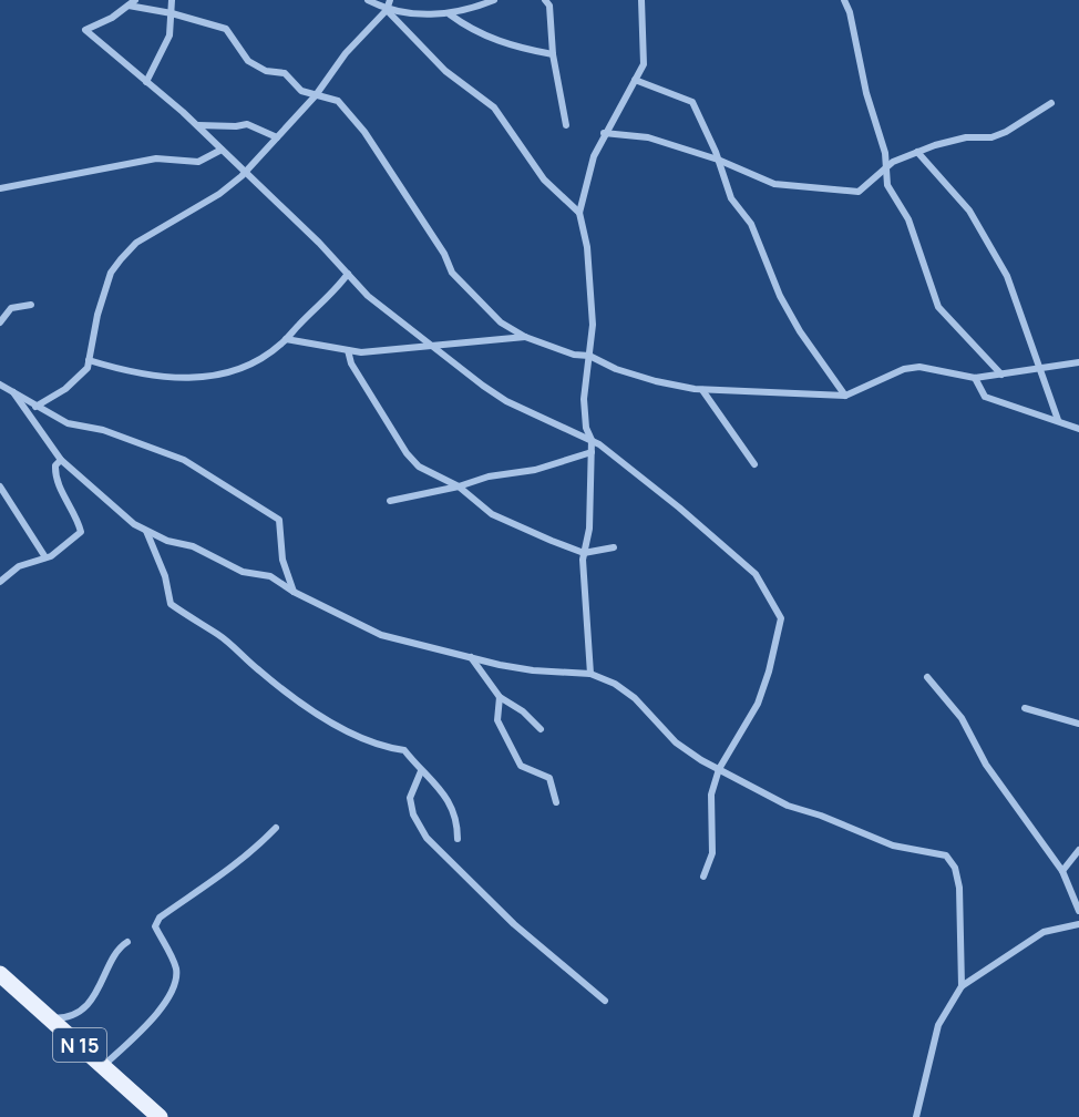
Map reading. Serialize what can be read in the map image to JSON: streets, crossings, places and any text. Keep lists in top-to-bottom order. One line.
{"streets":{"main road":["N 15"]}}
